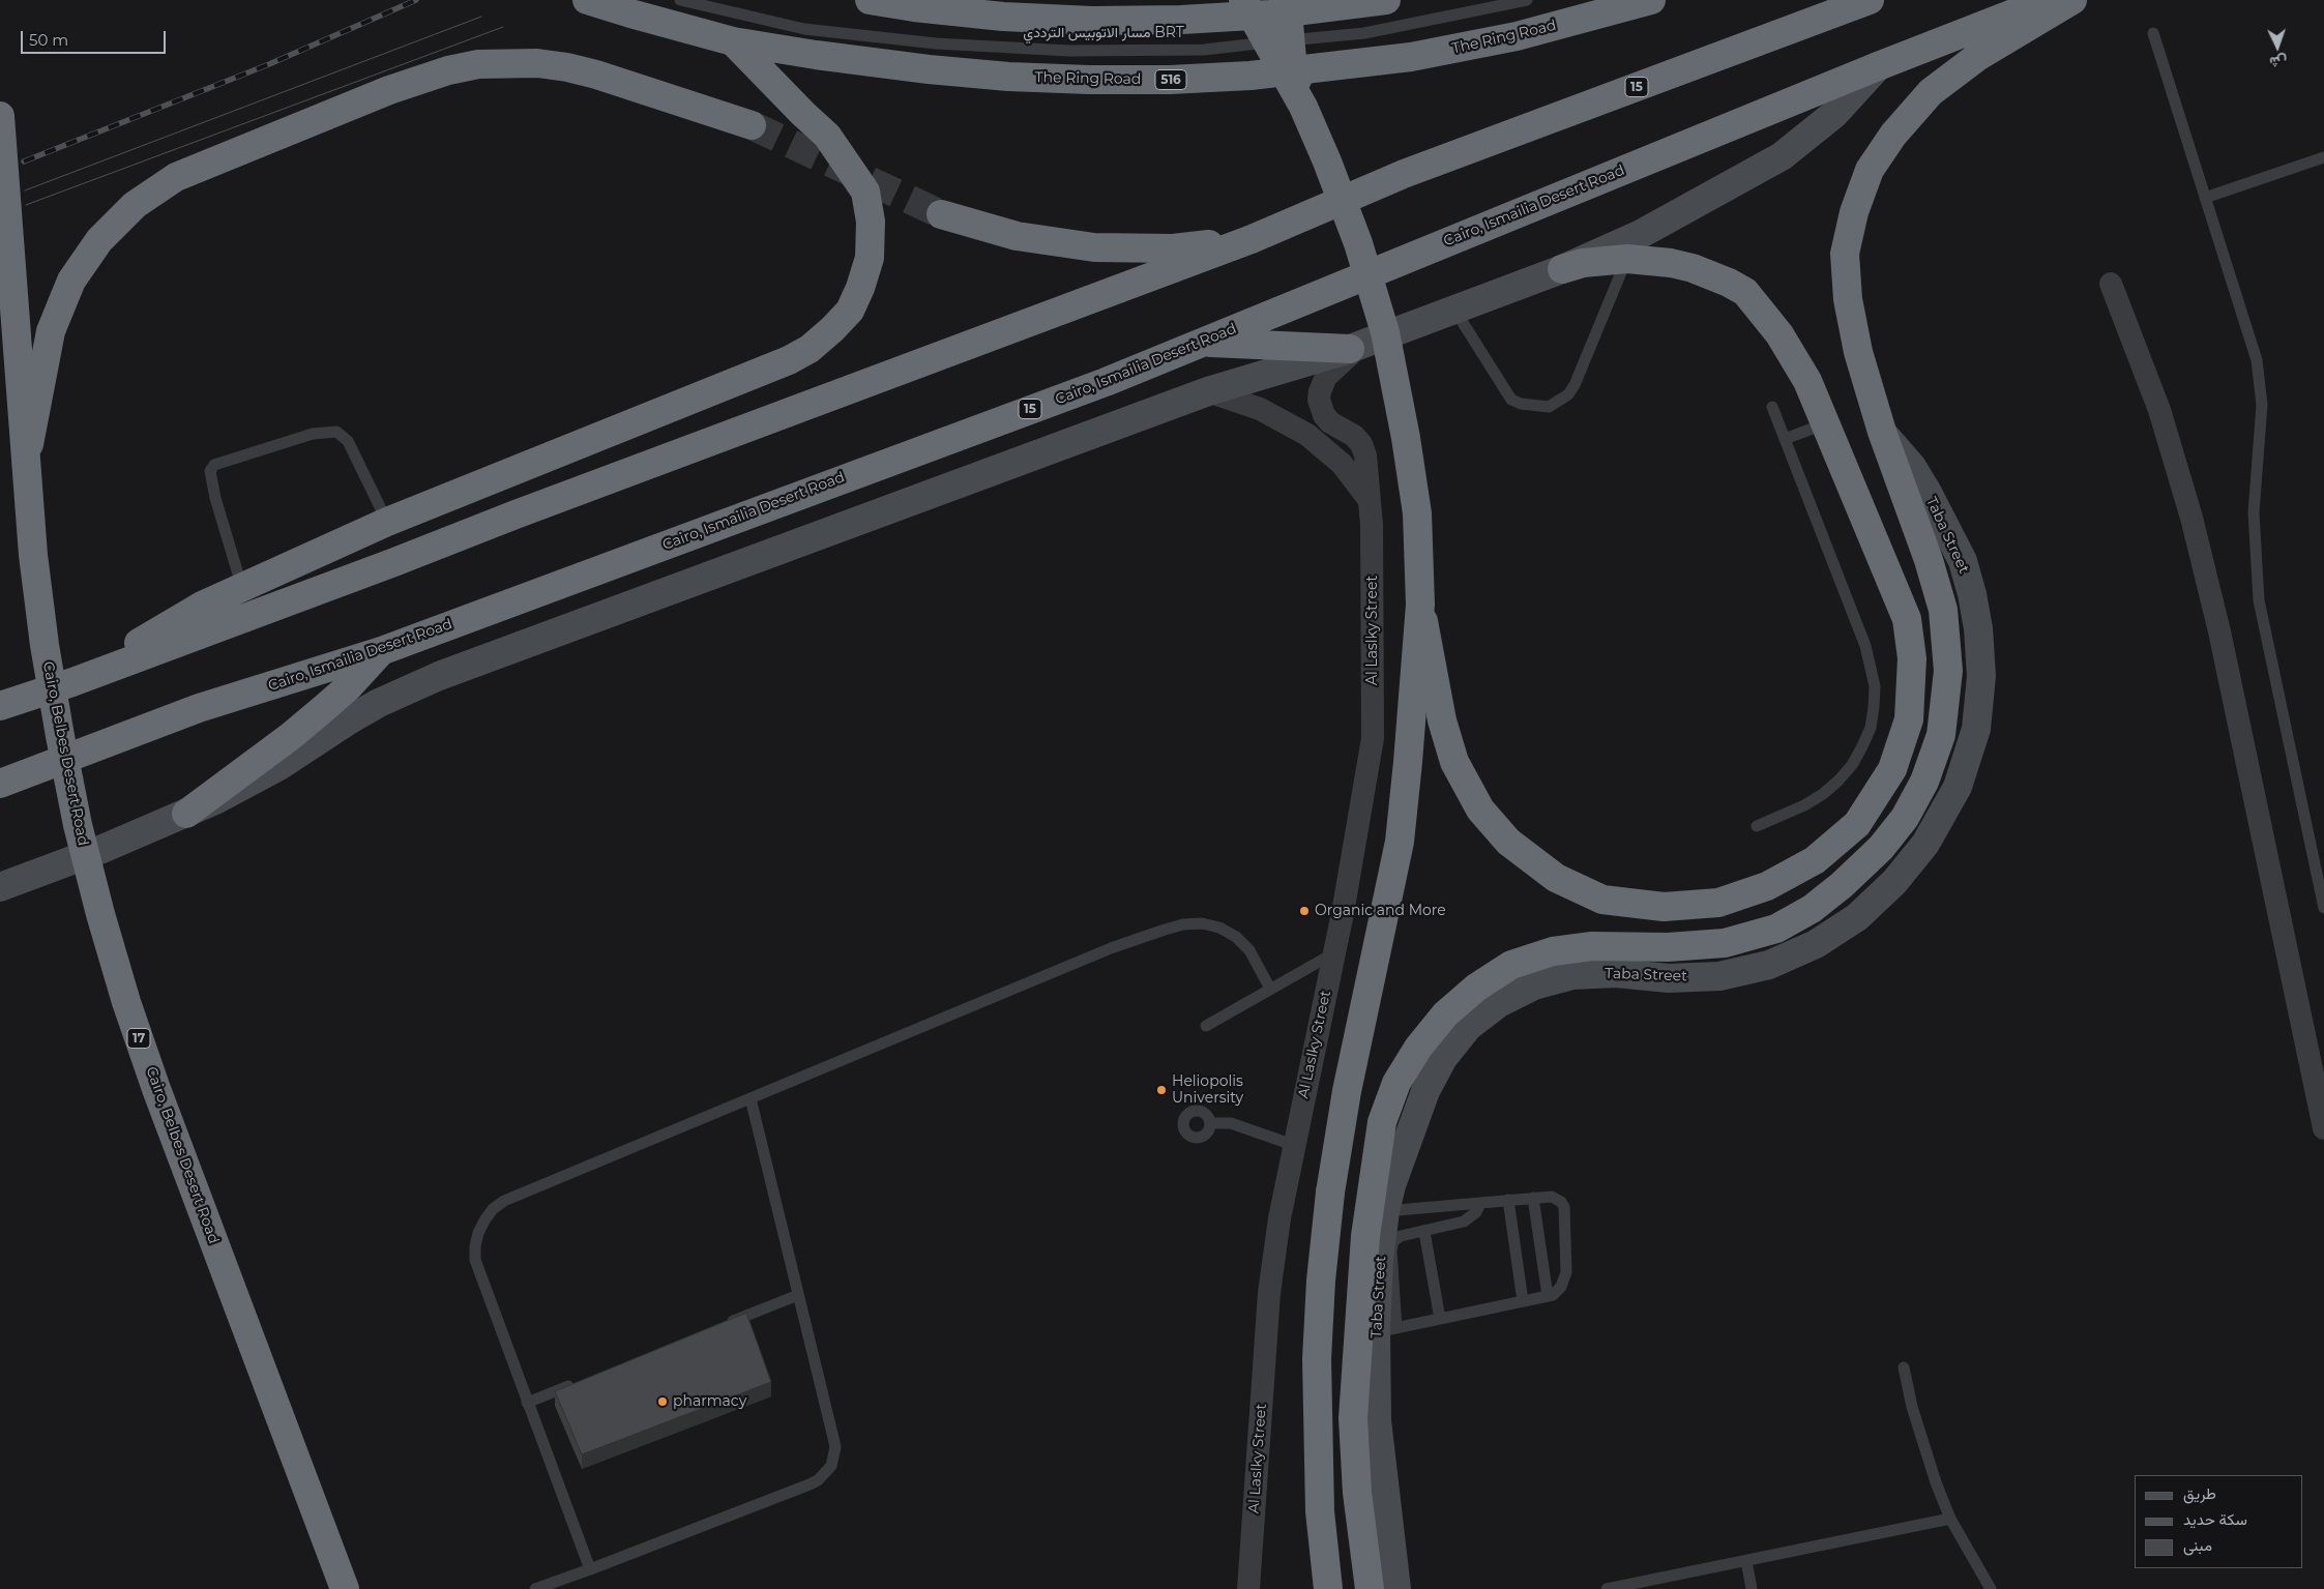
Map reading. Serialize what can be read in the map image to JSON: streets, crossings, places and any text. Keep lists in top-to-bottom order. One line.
{"streets":{"highway":["The Ring Road","516","15","Cairo, Ismailia Desert Road","Cairo, Belbes Desert Road","17"],"street":["Taba Street","Al Laslky Street"],"lane":["مسار الاتوبيس الترددي BRT"]},"places":["Organic and More","Heliopolis University","pharmacy"],"legend":["طريق","سكة حديد","مبنى"],"scale_bar":"50 m","north":"bottom"}
